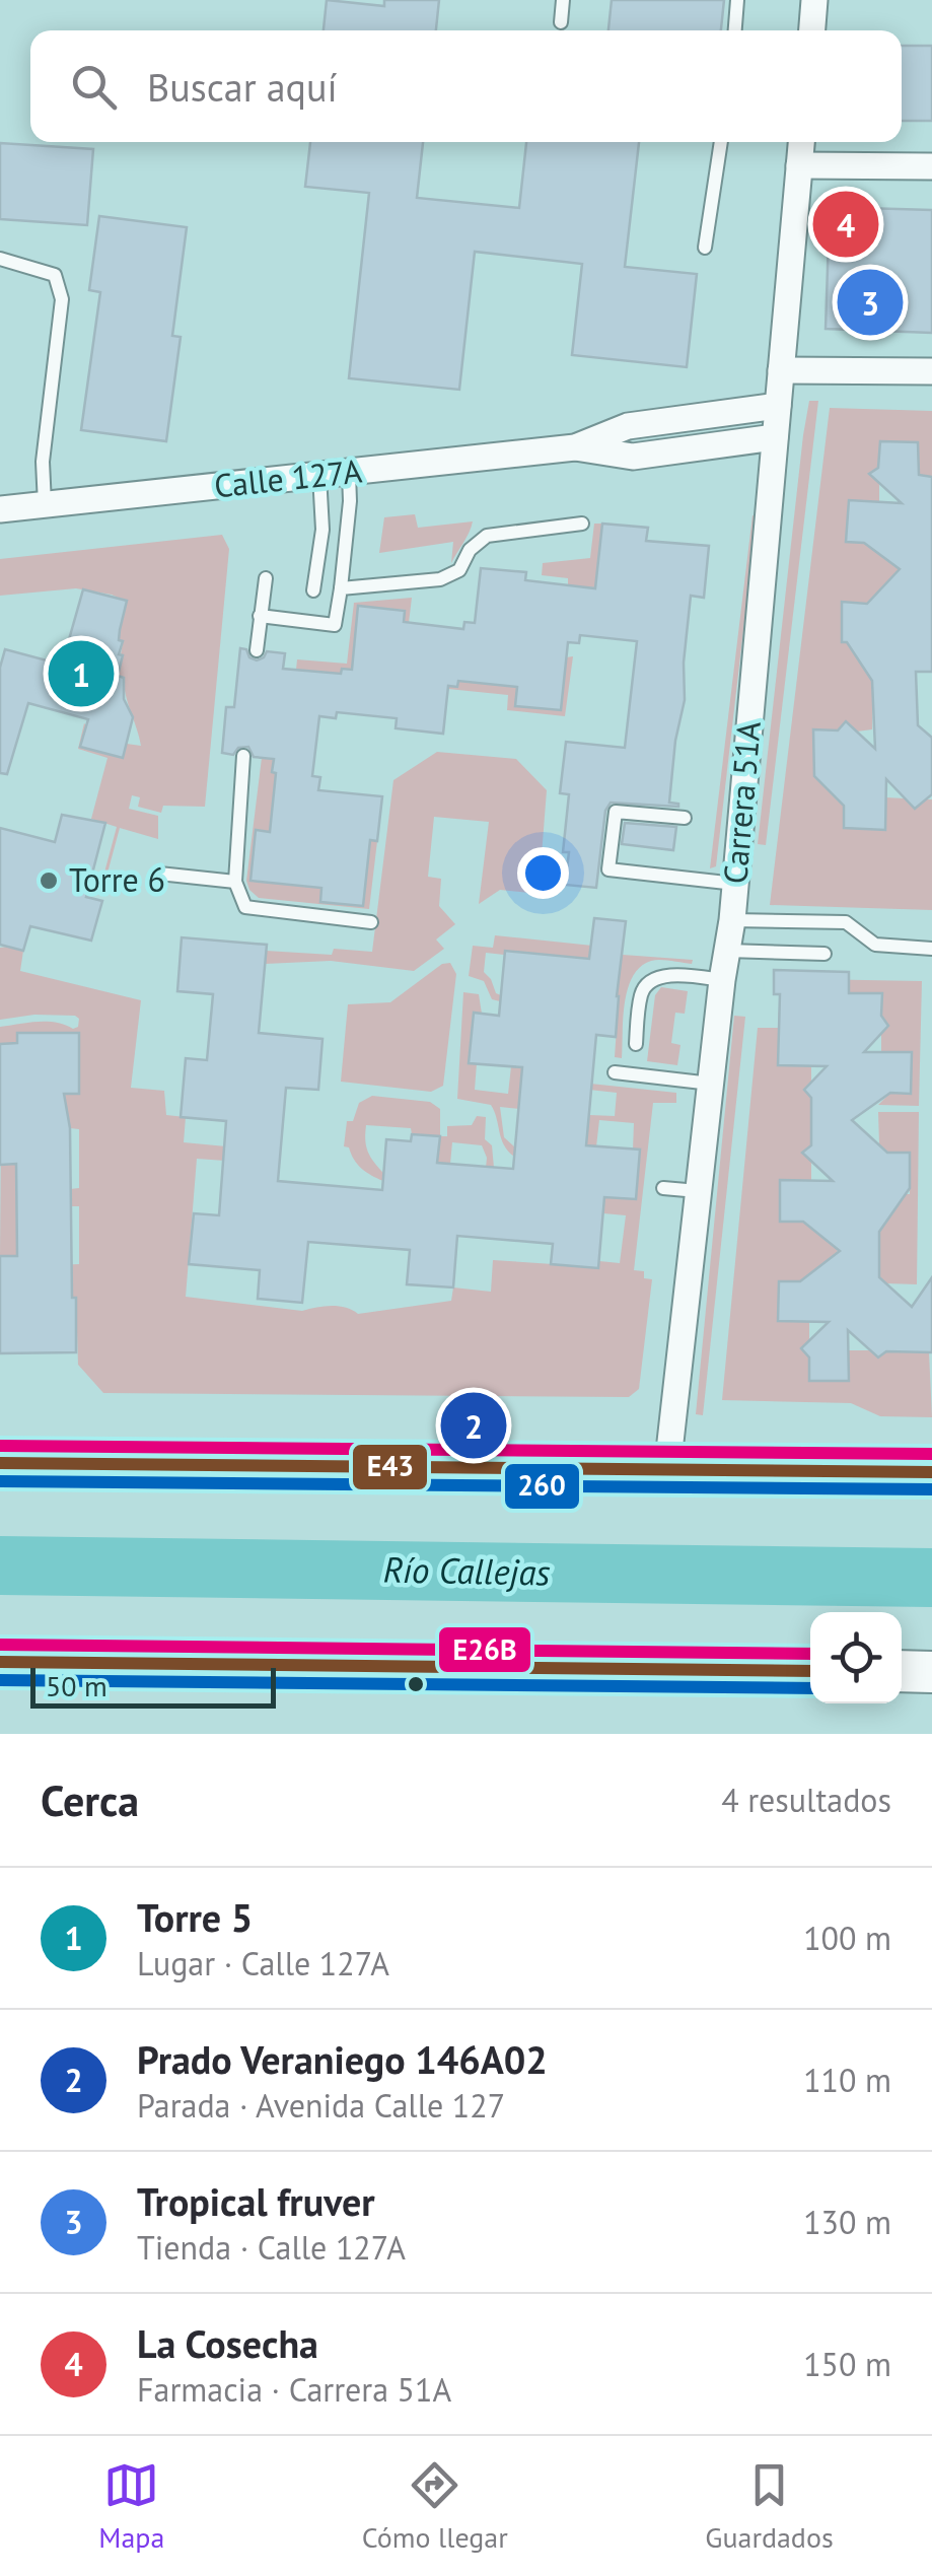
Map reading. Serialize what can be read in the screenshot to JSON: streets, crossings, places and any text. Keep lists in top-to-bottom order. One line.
{"streets":{"street":["Calle 127A","Carrera 51A"]},"crossings":[["Calle 127A","Carrera 51A"]],"water":["Río Callejas"],"places":["Torre 6"],"lines":["transit line E26B","transit line E43","transit line 260"],"scale_bar":"50 m","page":{"search":"Buscar aquí","pins":["4","3","1","2"],"scale":"50 m","heading":["Cerca","4 resultados"],"list":[{"mark":"1","name":"Torre 5","note":"Lugar · Calle 127A","value":"100 m"},{"mark":"2","name":"Prado Veraniego 146A02","note":"Parada · Avenida Calle 127","value":"110 m"},{"mark":"3","name":"Tropical fruver","note":"Tienda · Calle 127A","value":"130 m"},{"mark":"4","name":"La Cosecha","note":"Farmacia · Carrera 51A","value":"150 m"}],"nav":["Mapa","Cómo llegar","Guardados"]}}
